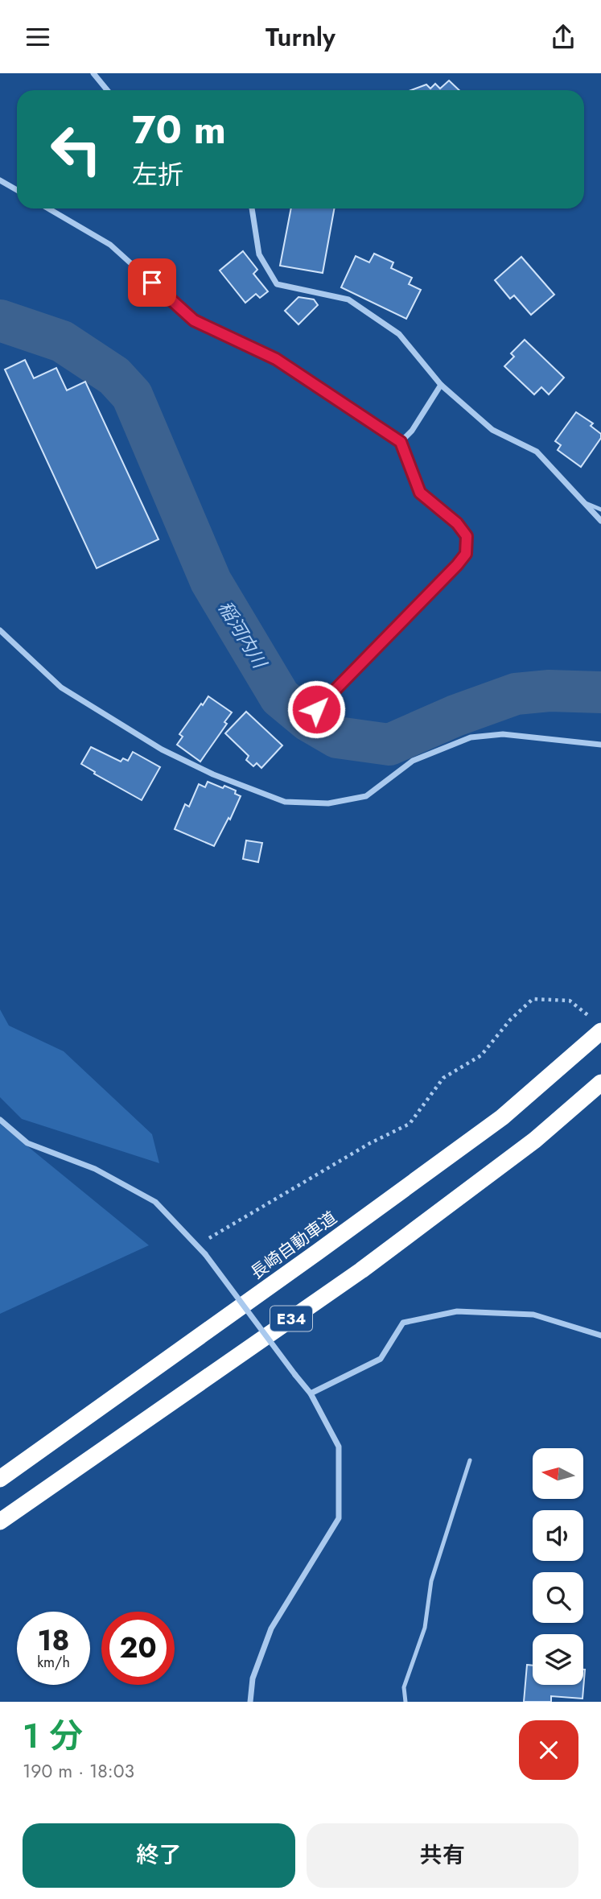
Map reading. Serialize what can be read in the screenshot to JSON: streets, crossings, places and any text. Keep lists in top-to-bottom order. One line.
{"streets":{"highway":["長崎自動車道","E34"]},"water":["稲河内川"],"north":"left","page":{"header":"Turnly","turn":["70 m","左折"],"speed":"18 km/h","limit":"20","heading":["1 分","190 m · 18:03"],"buttons":["終了","共有"]}}
